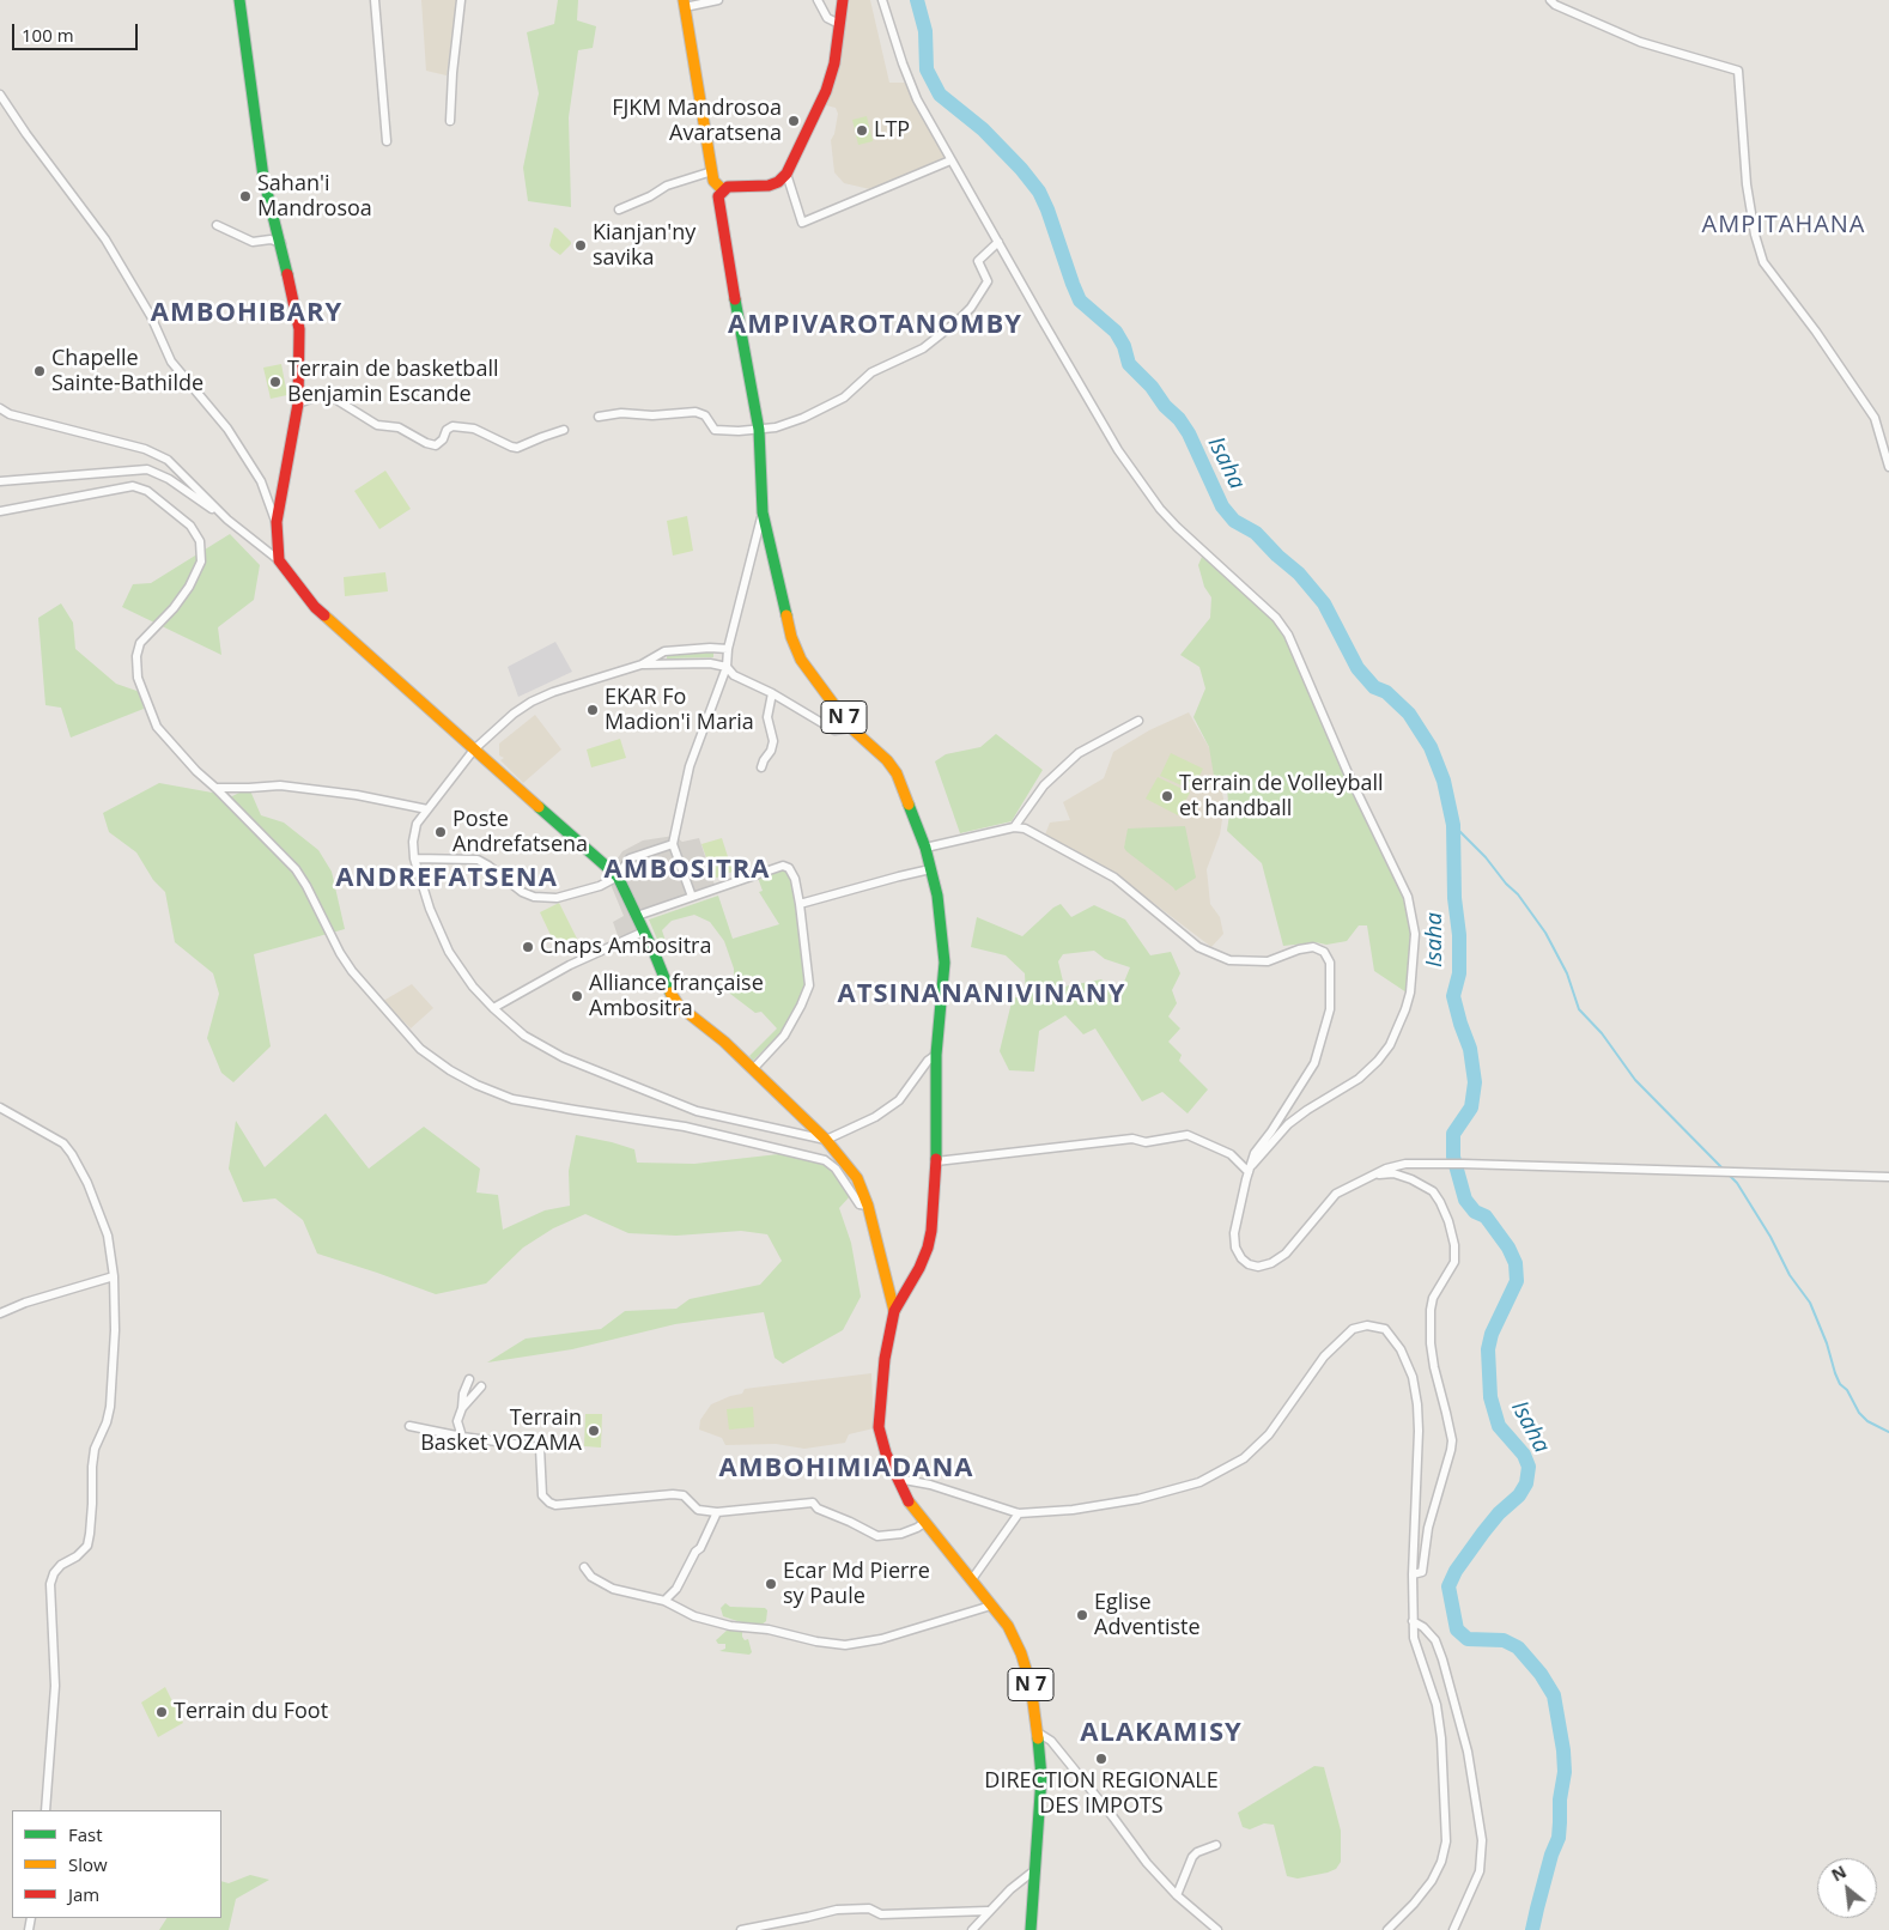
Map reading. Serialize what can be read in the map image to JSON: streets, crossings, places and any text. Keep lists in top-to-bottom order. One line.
{"streets":{"main road":["N 7"]},"districts":["AMPITAHANA","AMBOHIBARY","AMPIVAROTANOMBY","AMBOSITRA","ANDREFATSENA","ATSINANANIVINANY","AMBOHIMIADANA","ALAKAMISY"],"water":["Isaha"],"places":["FJKM Mandrosoa Avaratsena","LTP","Sahan'i Mandrosoa","Kianjan'ny savika","Chapelle Sainte-Bathilde","Terrain de basketball Benjamin Escande","EKAR Fo Madion'i Maria","Terrain de Volleyball et handball","Poste Andrefatsena","Cnaps Ambositra","Alliance française Ambositra","Terrain Basket VOZAMA","Ecar Md Pierre sy Paule","Eglise Adventiste","Terrain du Foot","DIRECTION REGIONALE DES IMPOTS"],"legend":["Fast","Slow","Jam"],"scale_bar":"100 m","north":"top left"}
